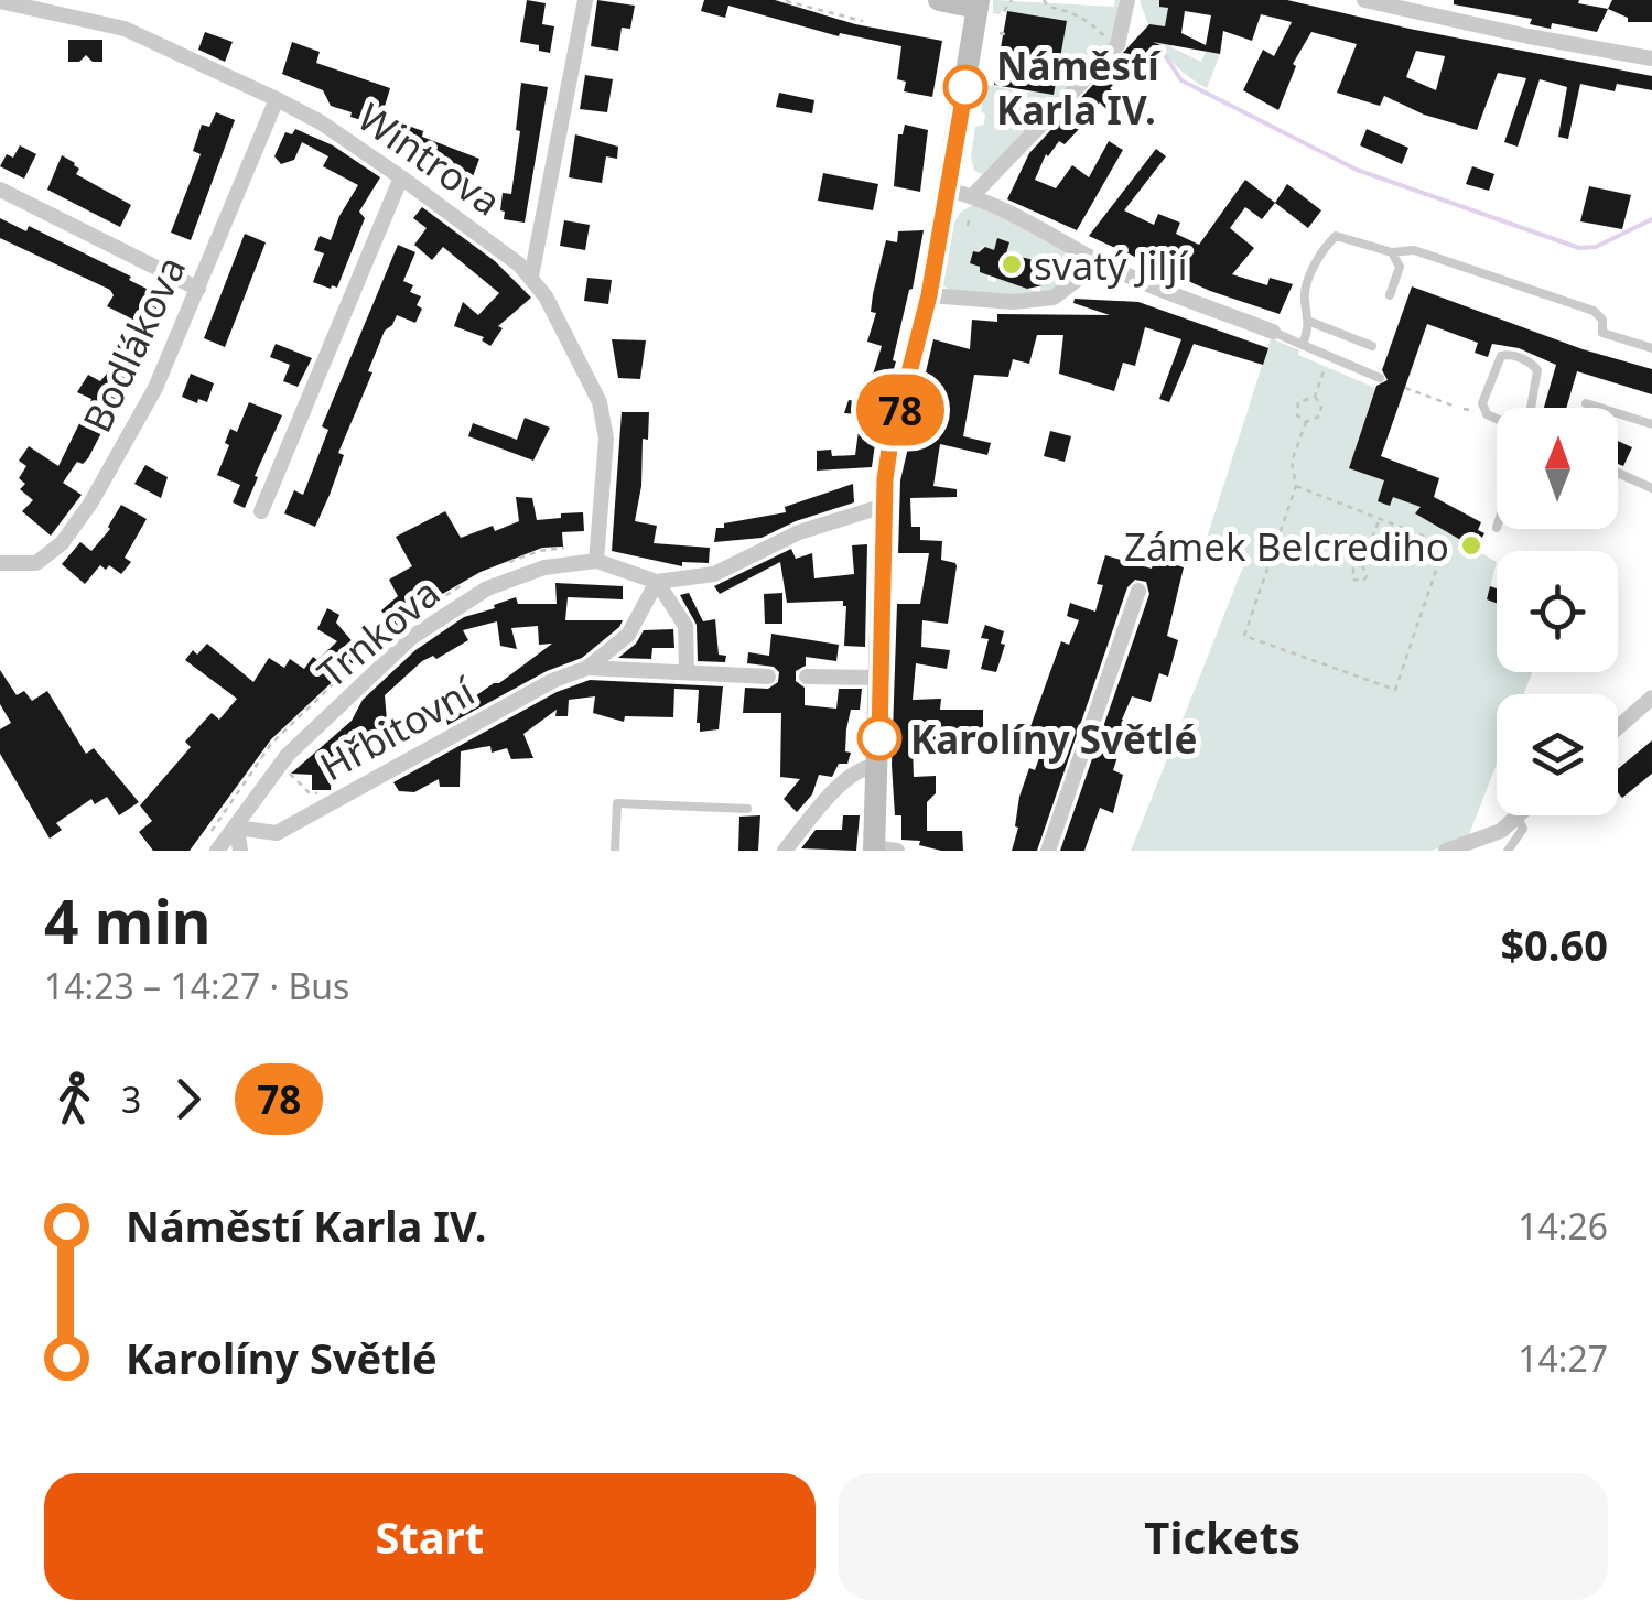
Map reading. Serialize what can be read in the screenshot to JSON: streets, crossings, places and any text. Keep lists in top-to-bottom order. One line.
{"streets":{"street":["Wintrova","Bodlákova","Trnkova","Hřbitovní"]},"crossings":[["Wintrova","Bodlákova"],["Wintrova","Trnkova"],["Trnkova","Hřbitovní"]],"places":["Náměstí Karla IV.","svatý Jiljí","Zámek Belcrediho","Karolíny Světlé"],"lines":["bus line 78"],"north":"top","page":{"on_map":"78","heading":["4 min","14:23 – 14:27 · Bus","$0.60"],"legs":["3","78"],"list":[{"name":"Náměstí Karla IV.","value":"14:26"},{"name":"Karolíny Světlé","value":"14:27"}],"buttons":["Start","Tickets"]}}
